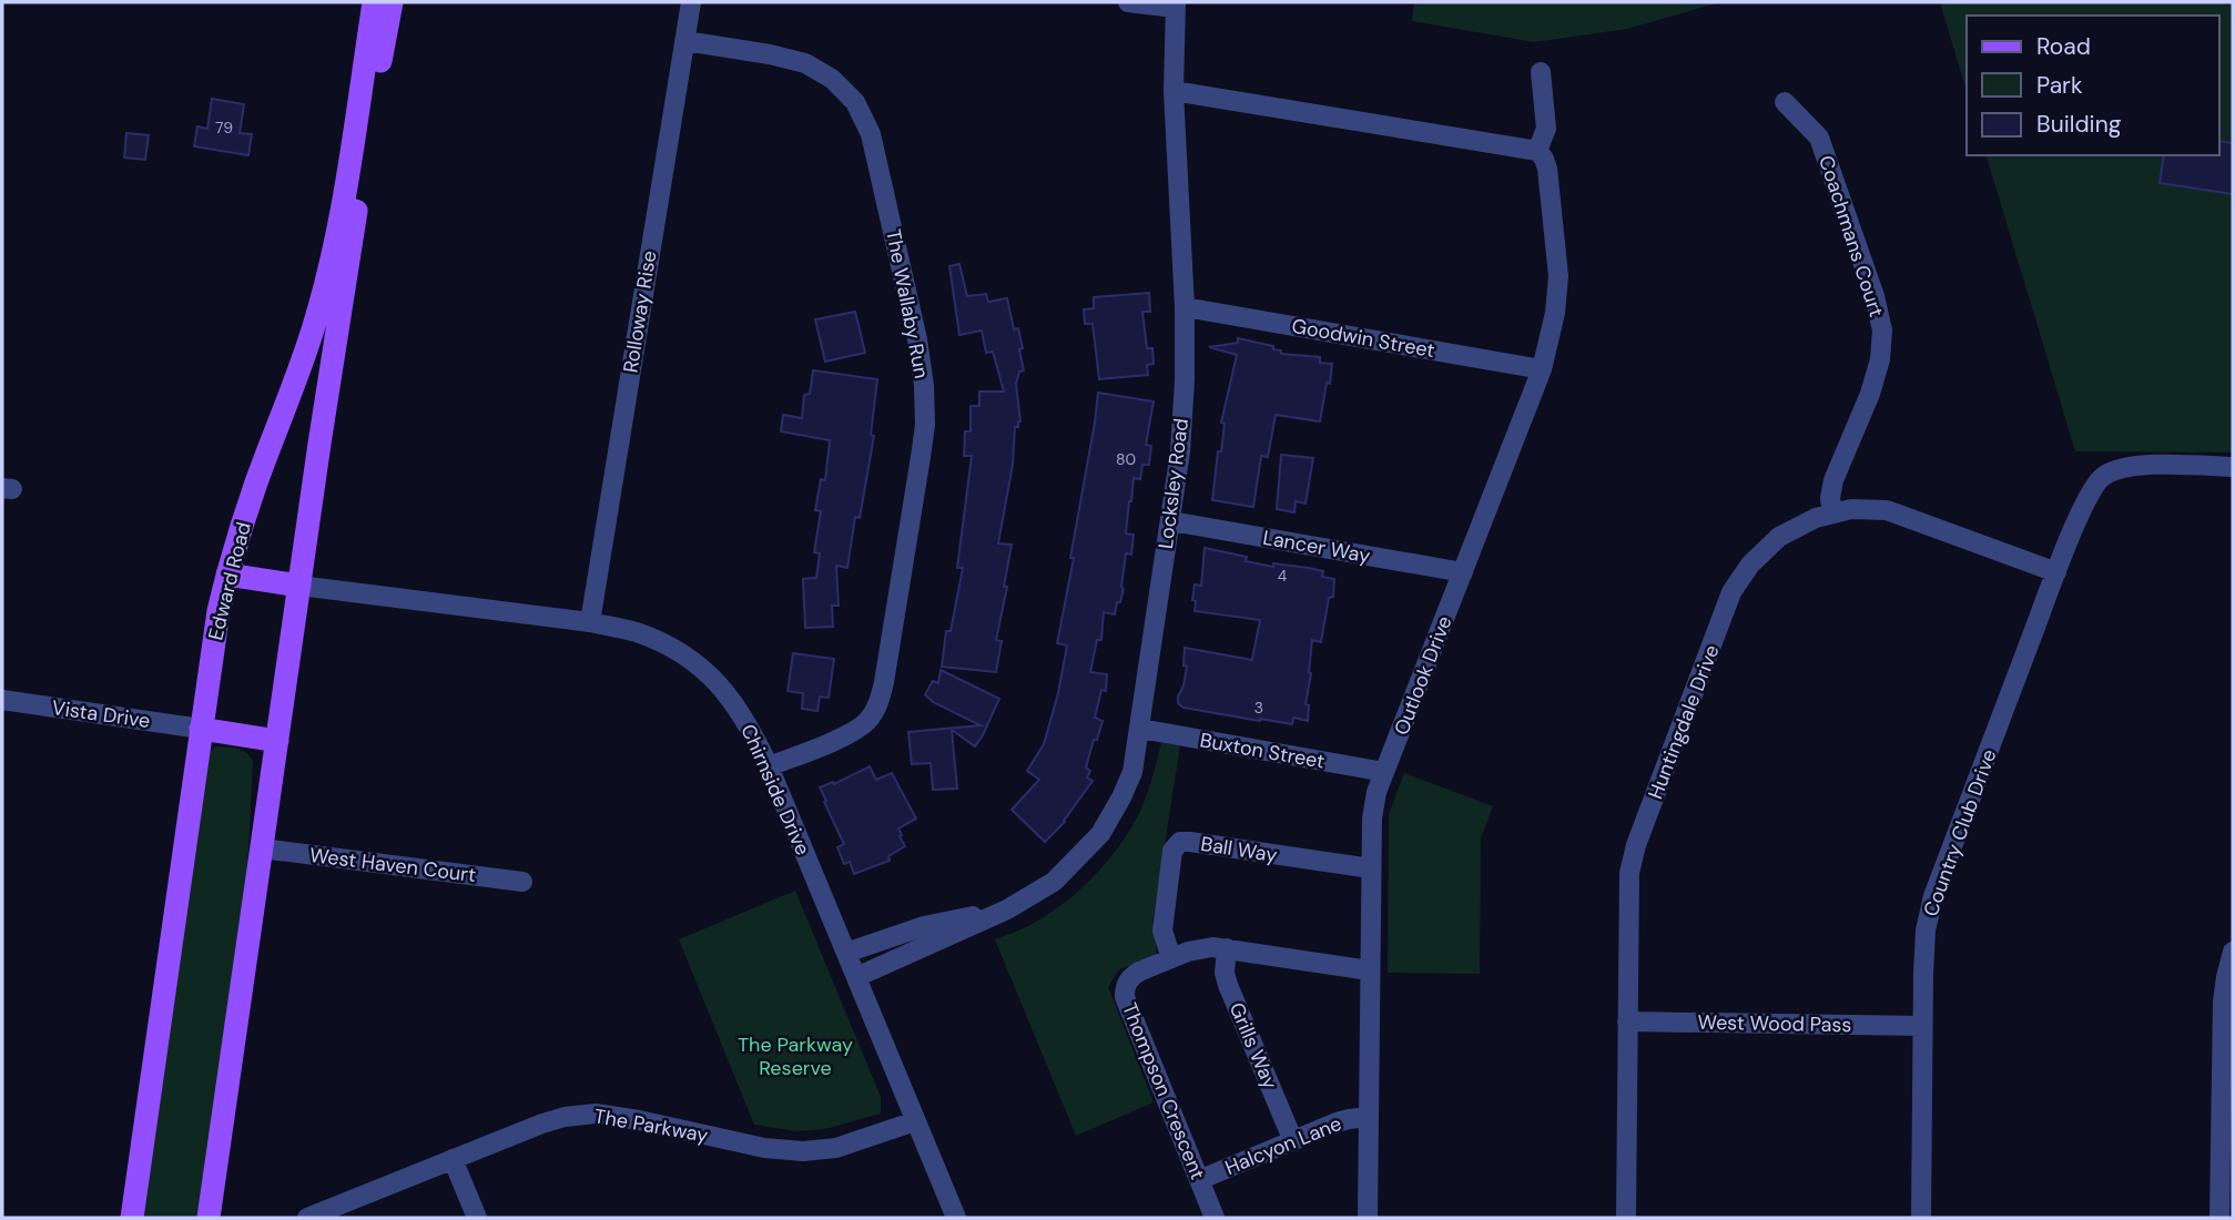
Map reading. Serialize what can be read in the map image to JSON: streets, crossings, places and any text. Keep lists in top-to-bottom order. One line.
{"streets":{"main road":["Edward Road"],"street":["Coachmans Court","The Wallaby Run","Rolloway Rise","Goodwin Street","Locksley Road","Lancer Way","Outlook Drive","Vista Drive","Huntingdale Drive","Buxton Street","Chirnside Drive","Country Club Drive","Ball Way","West Haven Court","West Wood Pass","Grills Way","Thompson Crescent","The Parkway","Halcyon Lane"]},"crossings":[["Coachmans Court","Huntingdale Drive"],["The Wallaby Run","Rolloway Rise"],["The Wallaby Run","Chirnside Drive"],["Rolloway Rise","Chirnside Drive"],["Goodwin Street","Locksley Road"],["Goodwin Street","Outlook Drive"],["Locksley Road","Lancer Way"],["Locksley Road","Buxton Street"],["Locksley Road","Chirnside Drive"],["Lancer Way","Outlook Drive"],["Edward Road","Vista Drive"],["Outlook Drive","Buxton Street"],["Outlook Drive","Ball Way"],["Outlook Drive","Thompson Crescent"],["Outlook Drive","Halcyon Lane"],["Huntingdale Drive","Country Club Drive"],["Huntingdale Drive","West Wood Pass"],["Chirnside Drive","The Parkway"],["Country Club Drive","West Wood Pass"],["Ball Way","Thompson Crescent"],["Grills Way","Thompson Crescent"],["Grills Way","Halcyon Lane"],["Thompson Crescent","Halcyon Lane"]],"parks":["The Parkway Reserve"],"house_numbers":["79","80","4","3"],"legend":["Road","Park","Building"]}
